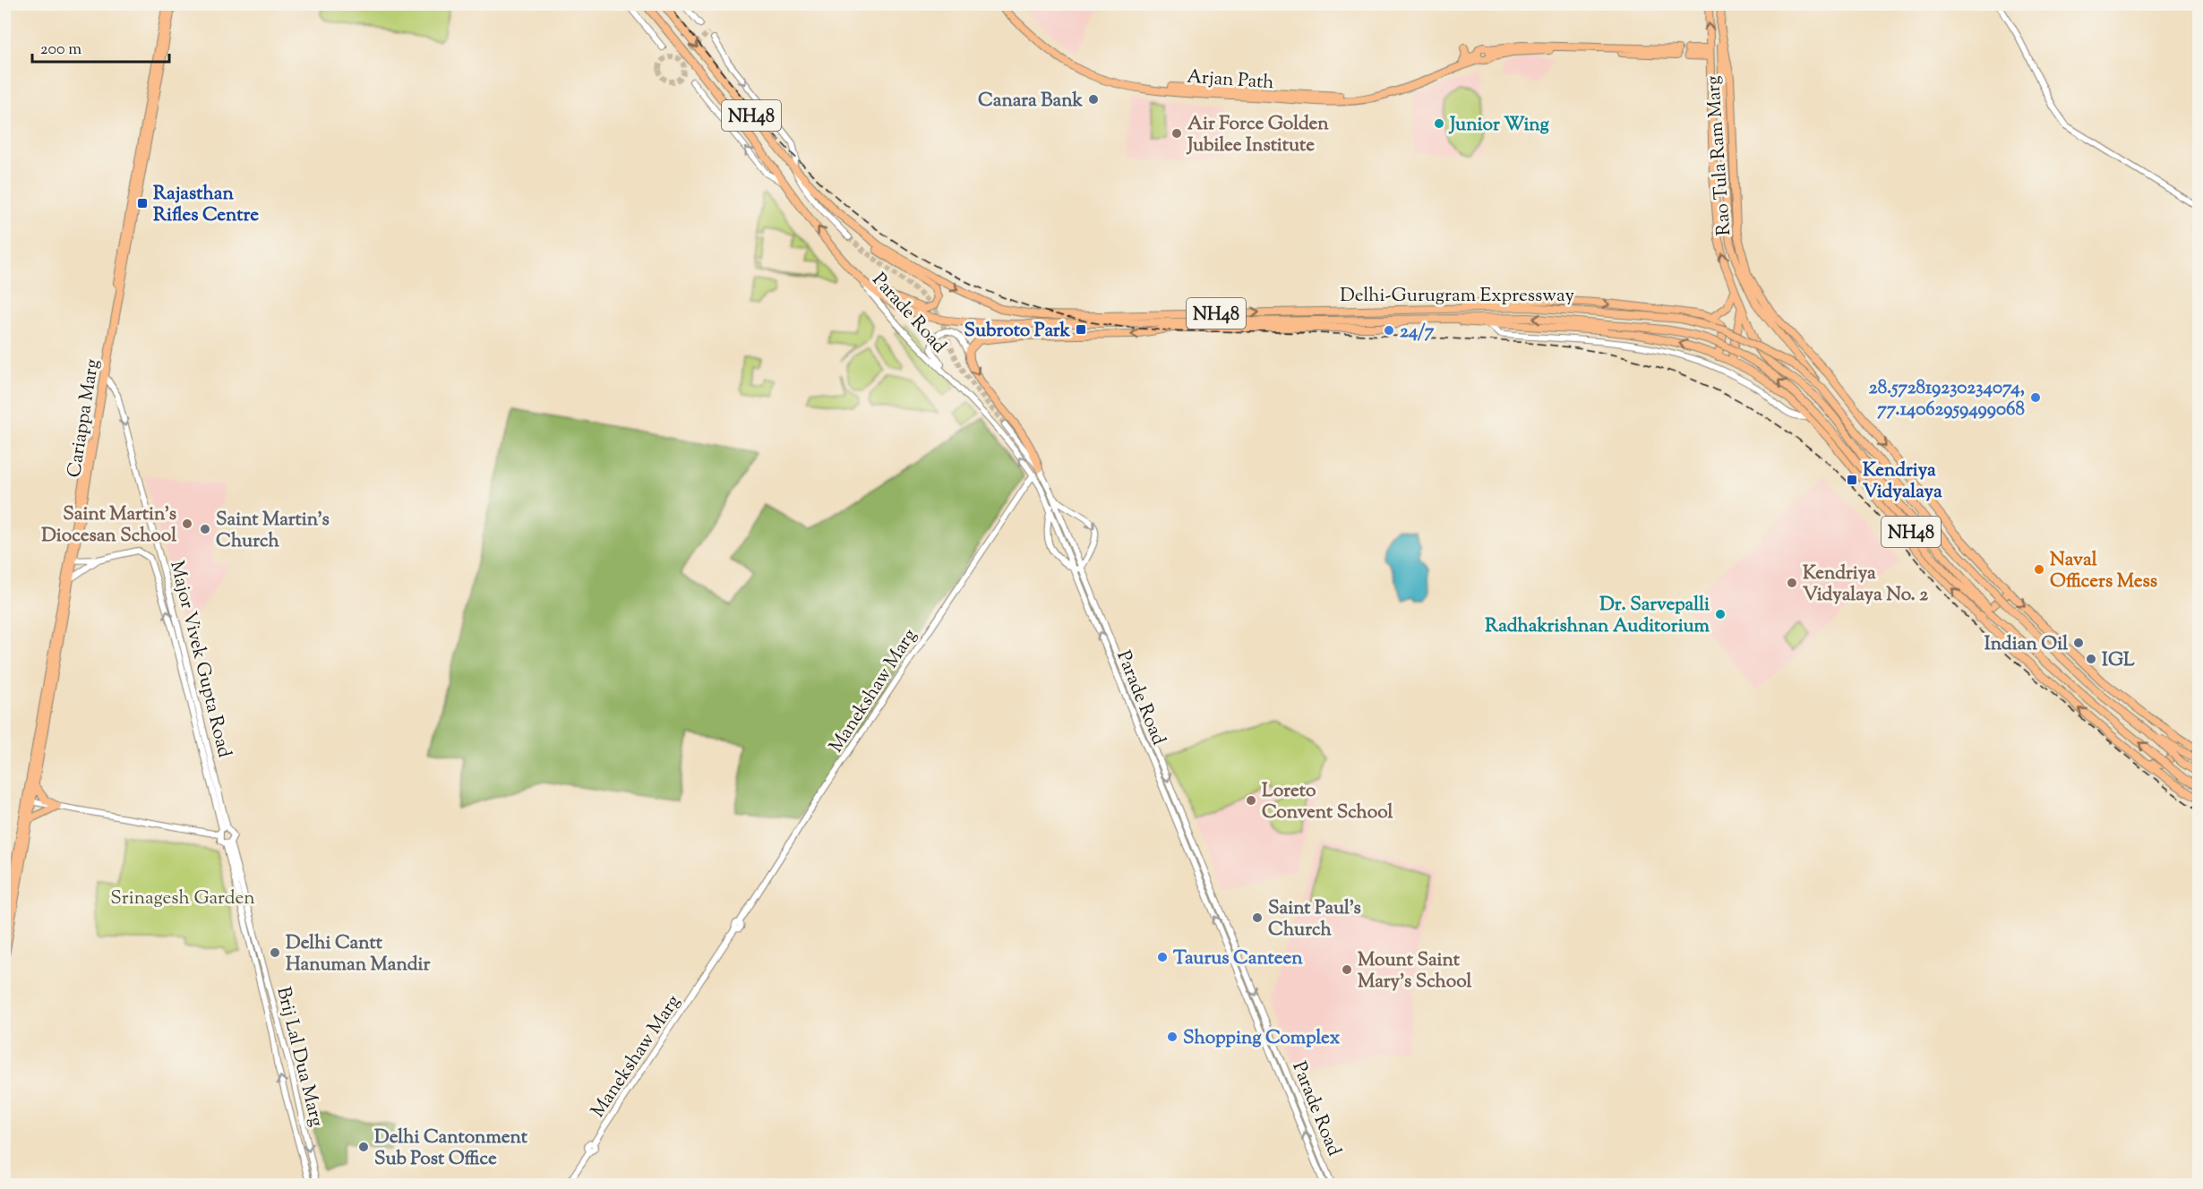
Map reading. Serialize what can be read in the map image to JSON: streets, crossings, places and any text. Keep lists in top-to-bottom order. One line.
{"streets":{"highway":["NH48","Delhi-Gurugram Expressway"],"main road":["Arjan Path","Rao Tula Ram Marg","Cariappa Marg"],"street":["Parade Road","Major Vivek Gupta Road","Manekshaw Marg","Brij Lal Dua Marg"]},"crossings":[["NH48","Delhi-Gurugram Expressway"],["NH48","Parade Road"],["Rao Tula Ram Marg","Delhi-Gurugram Expressway"],["Parade Road","Manekshaw Marg"],["Cariappa Marg","Major Vivek Gupta Road"]],"parks":["Srinagesh Garden"],"places":{"other":["Canara Bank","Junior Wing","Air Force Golden Jubilee Institute","24/7","28.572819230234074, 77.14062959499068","Saint Martin’s Diocesan School","Saint Martin's Church","Naval Officers Mess","Kendriya Vidyalaya No. 2","Dr. Sarvepalli Radhakrishnan Auditorium","Indian Oil","IGL","Loreto Convent School","Saint Paul's Church","Delhi Cantt Hanuman Mandir","Taurus Canteen","Mount Saint Mary's School","Shopping Complex","Delhi Cantonment Sub Post Office"],"transit":["Rajasthan Rifles Centre","Subroto Park","Kendriya Vidyalaya"]},"scale_bar":"200 m"}
